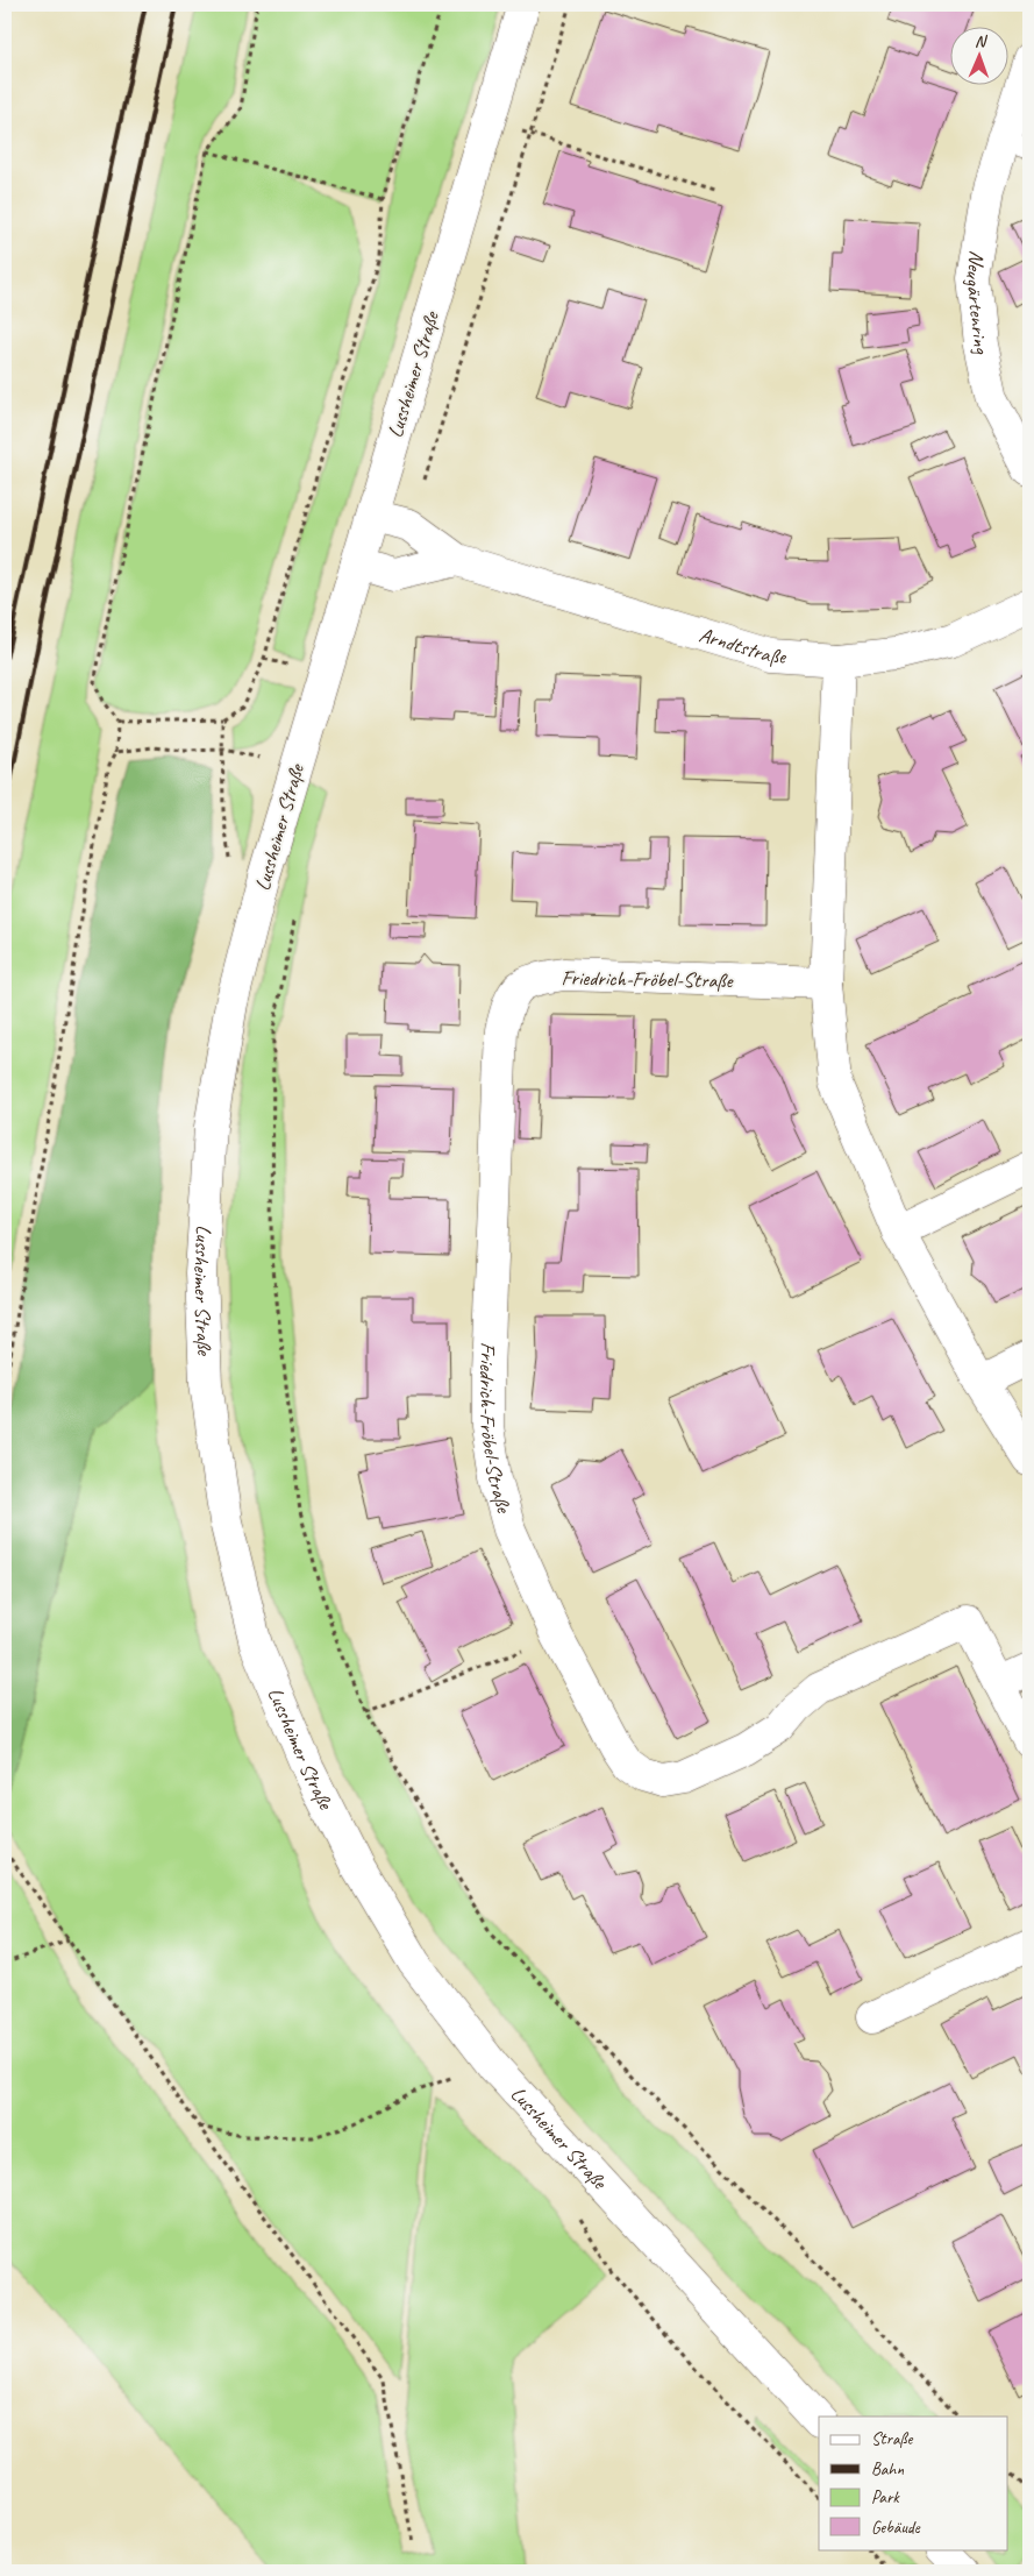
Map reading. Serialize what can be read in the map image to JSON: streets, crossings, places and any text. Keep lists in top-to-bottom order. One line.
{"streets":{"street":["Neugärtenring","Lussheimer Straße","Arndtstraße","Friedrich-Fröbel-Straße"]},"crossings":[["Lussheimer Straße","Arndtstraße"]],"legend":["Straße","Bahn","Park","Gebäude"],"north":"top"}
